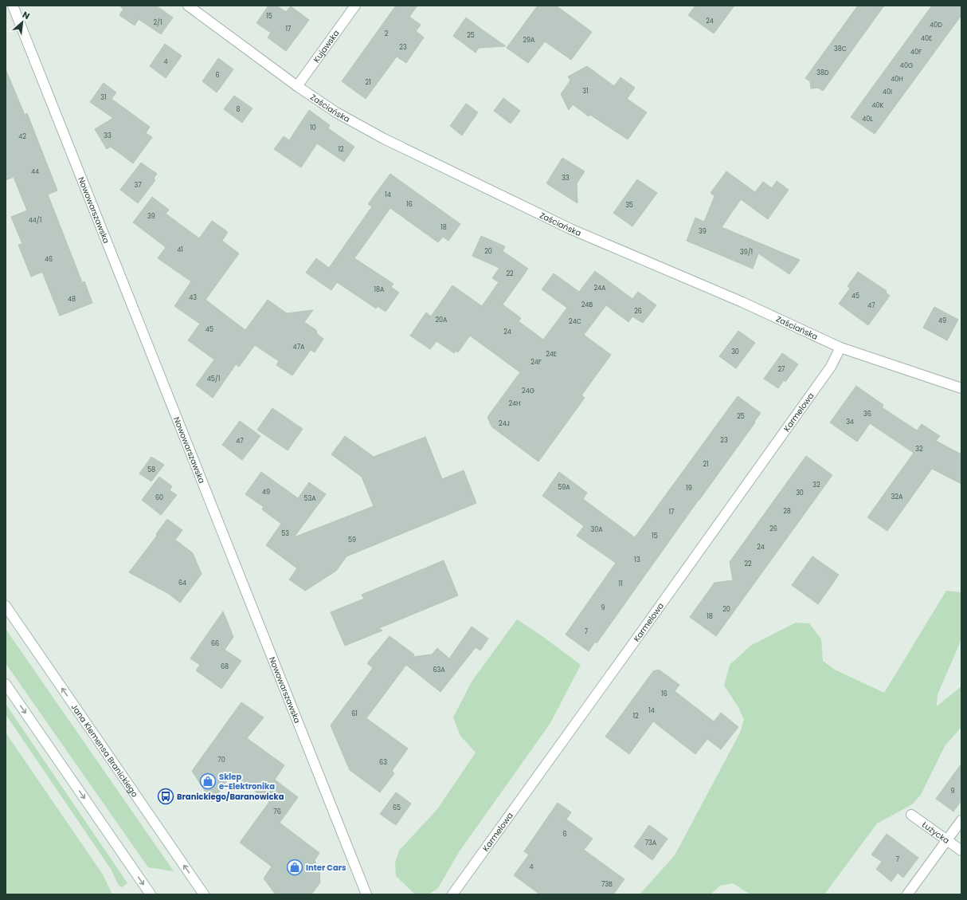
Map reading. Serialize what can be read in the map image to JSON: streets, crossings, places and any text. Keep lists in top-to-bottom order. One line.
{"streets":{"street":["Kujawska","Zaściańska","Nowowarszawska","Karmelowa","Jana Klemensa Branickiego","Łużycka"]},"crossings":[["Kujawska","Zaściańska"],["Zaściańska","Karmelowa"]],"places":{"shop":["Sklep e-Elektronika","Inter Cars"],"bus stop":["Branickiego/Baranowicka"]},"house_numbers":["15","24","2/1","40D","17","2","25","40E","29A","23","38C","40F","4","40G","38D","6","40H","21","31","40I","31","40K","8","40L","10","33","42","12","44","33","37","14","16","35","39","44/1","18","39","41","20","39/1","46","22","24A","18A","45","43","48","24B","47","26","20A","49","24C","45","24","47A","30","24E","24F","27","45/1","24G","24H","36","25","34","24J","23","47","32","21","58","32","59A","19","49","30","32A","60","53A","28","17","26","30A","53","15","59","24","13","22","64","11","9","20","18","7","66","68","63A","16","14","61","12","70","63","9","65","76","6","73A","7","4","73B"],"north":"top right"}
